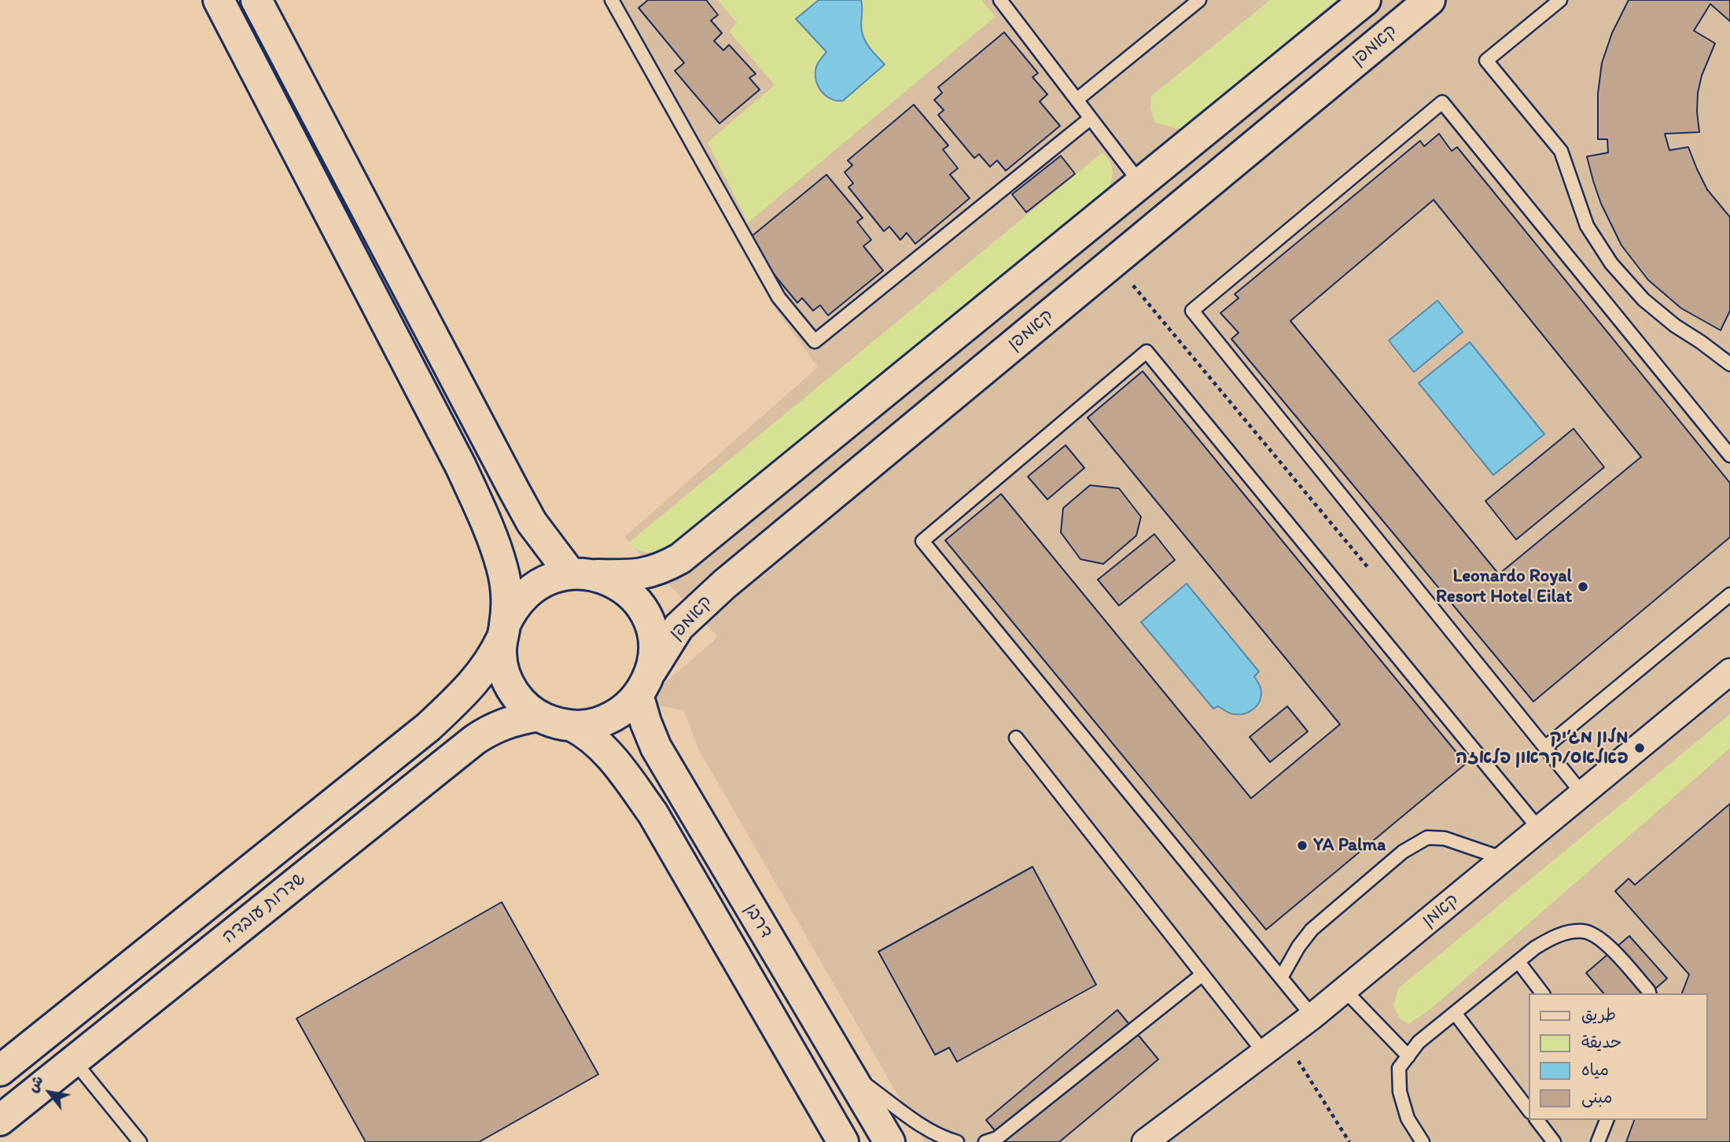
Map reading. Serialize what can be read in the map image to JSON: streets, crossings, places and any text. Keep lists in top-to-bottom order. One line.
{"streets":{"street":["קאמפן","שדרות עובדה","קאמן","דרבן"]},"crossings":[["קאמפן","שדרות עובדה"],["קאמפן","דרבן"],["שדרות עובדה","דרבן"]],"places":["Leonardo Royal Resort Hotel Eilat","מלון מג׳יק פאלאס/קראון פלאזה","YA Palma"],"legend":["طريق","حديقة","مياه","مبنى"],"north":"top left"}
